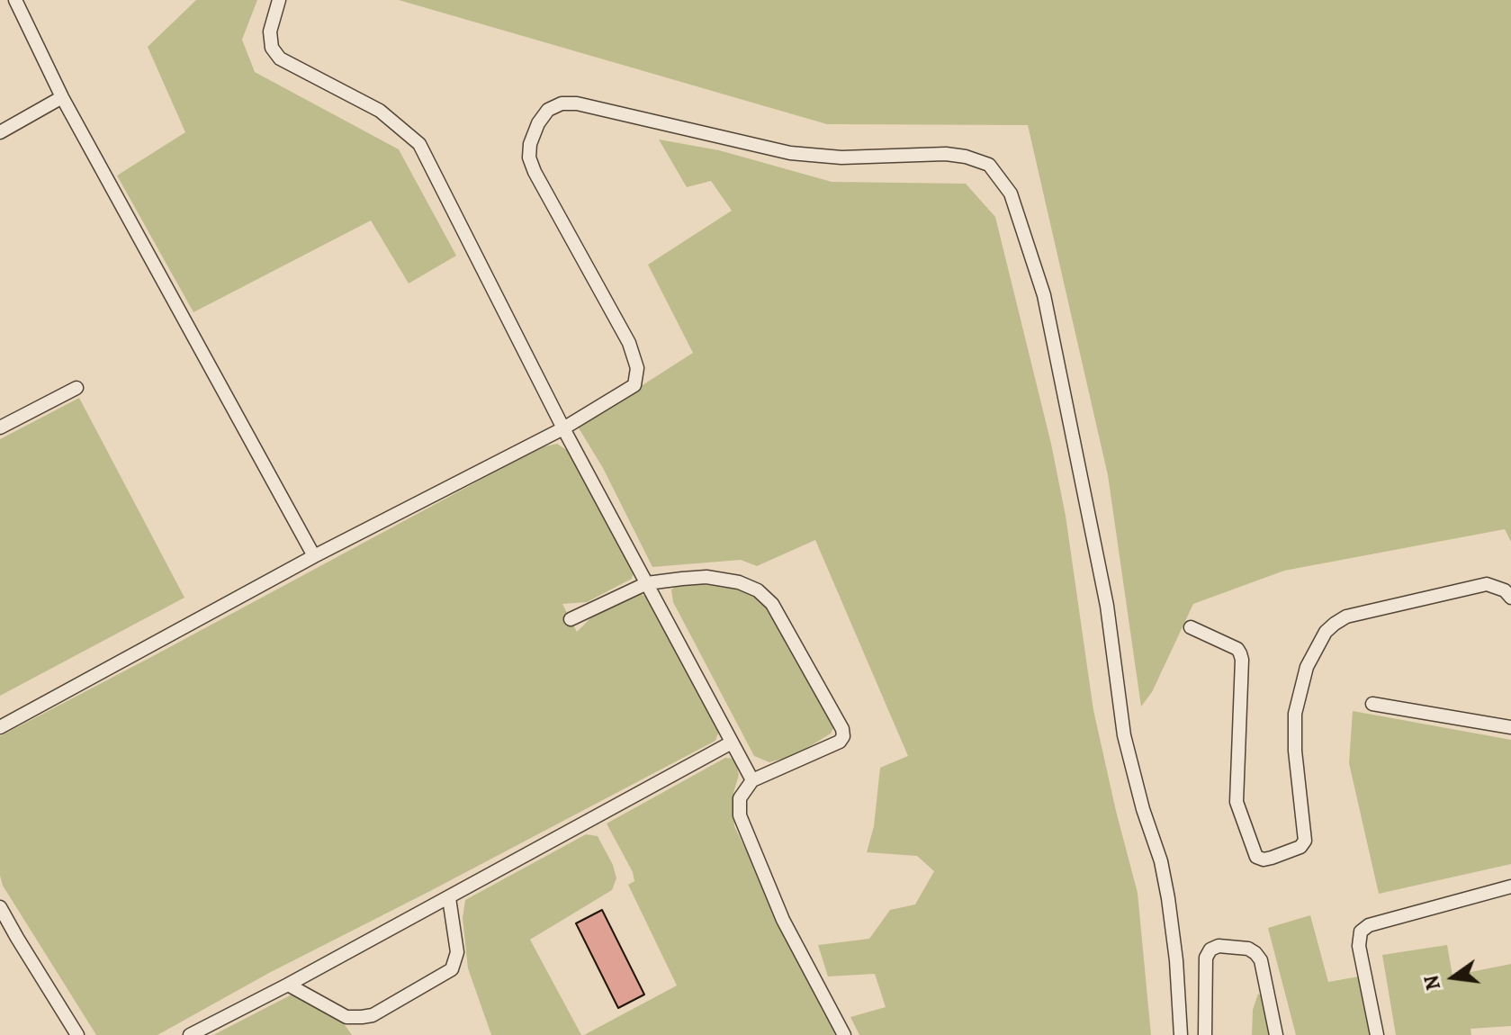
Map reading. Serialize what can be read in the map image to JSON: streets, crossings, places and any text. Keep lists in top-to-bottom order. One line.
{"north":"left"}
